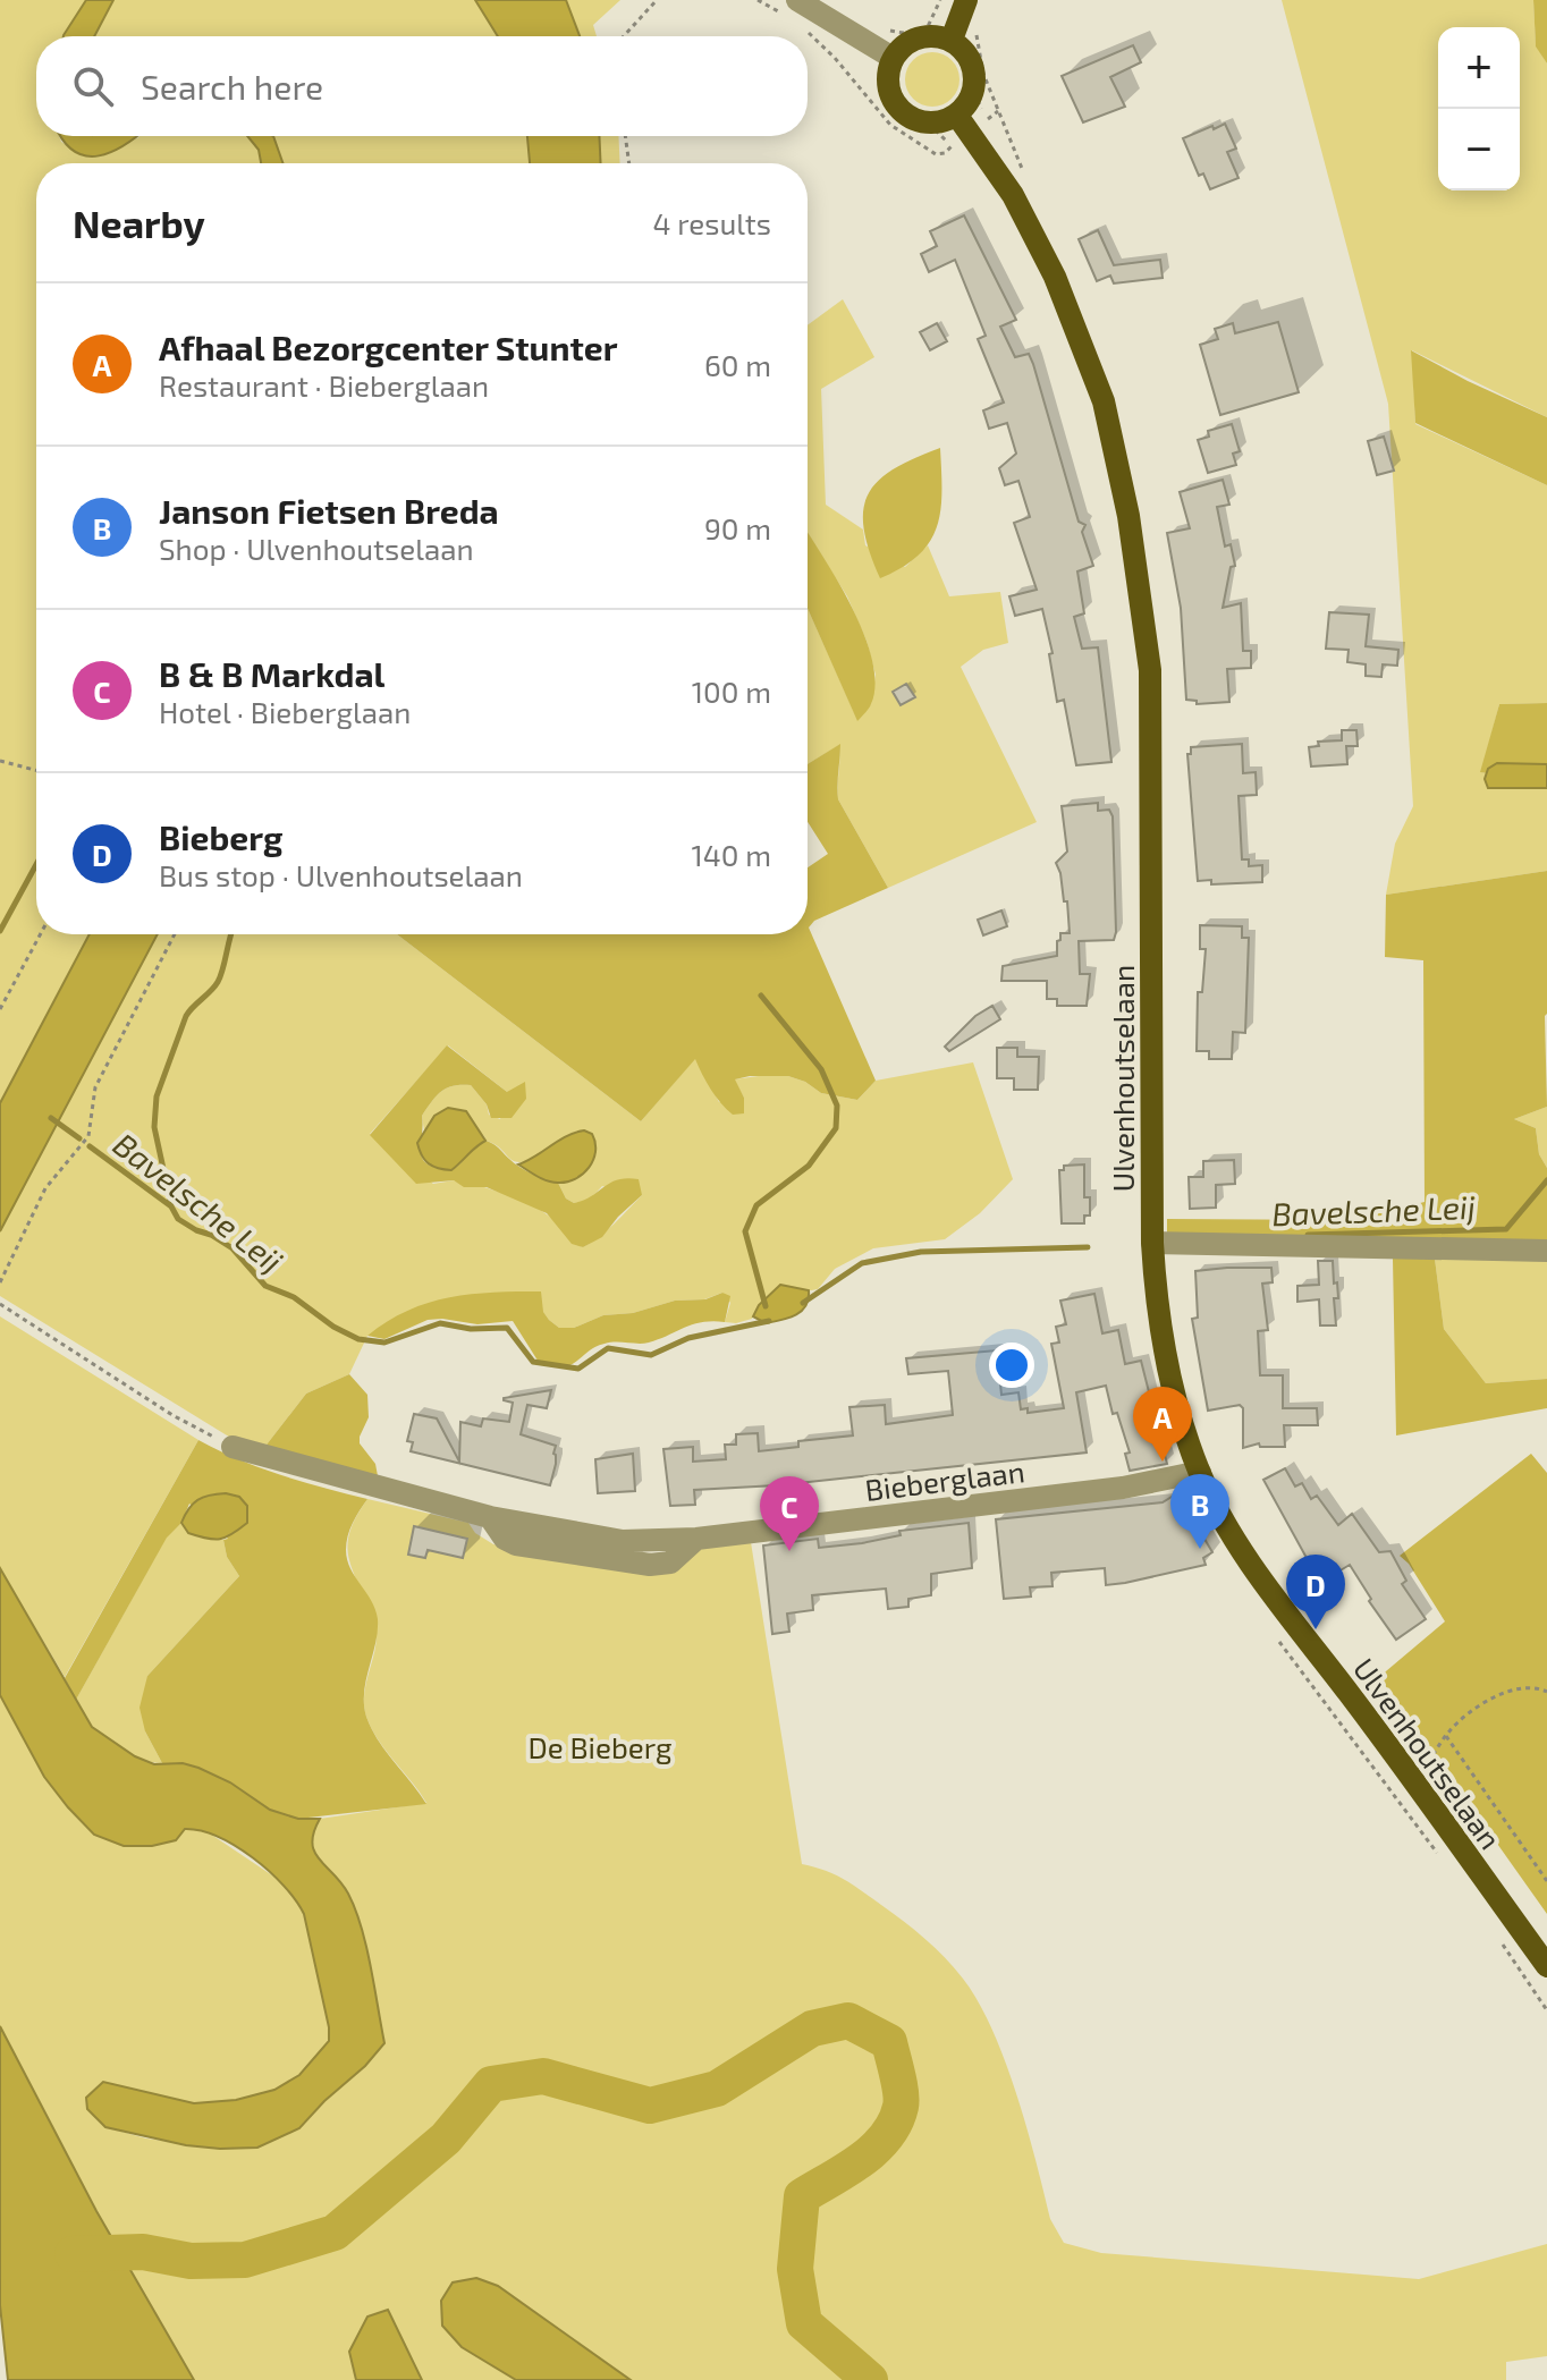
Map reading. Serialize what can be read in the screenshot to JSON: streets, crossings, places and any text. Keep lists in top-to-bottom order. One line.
{"streets":{"main road":["Ulvenhoutselaan"],"street":["Bieberglaan"]},"crossings":[["Ulvenhoutselaan","Bieberglaan"]],"water":["Bavelsche Leij"],"parks":["De Bieberg"],"page":{"map_buttons":["+","−"],"search":"Search here","heading":["Nearby","4 results"],"list":[{"mark":"A","name":"Afhaal Bezorgcenter Stunter","note":"Restaurant · Bieberglaan","value":"60 m"},{"mark":"B","name":"Janson Fietsen Breda","note":"Shop · Ulvenhoutselaan","value":"90 m"},{"mark":"C","name":"B & B Markdal","note":"Hotel · Bieberglaan","value":"100 m"},{"mark":"D","name":"Bieberg","note":"Bus stop · Ulvenhoutselaan","value":"140 m"}],"pins":["A","B","C","D"]}}
